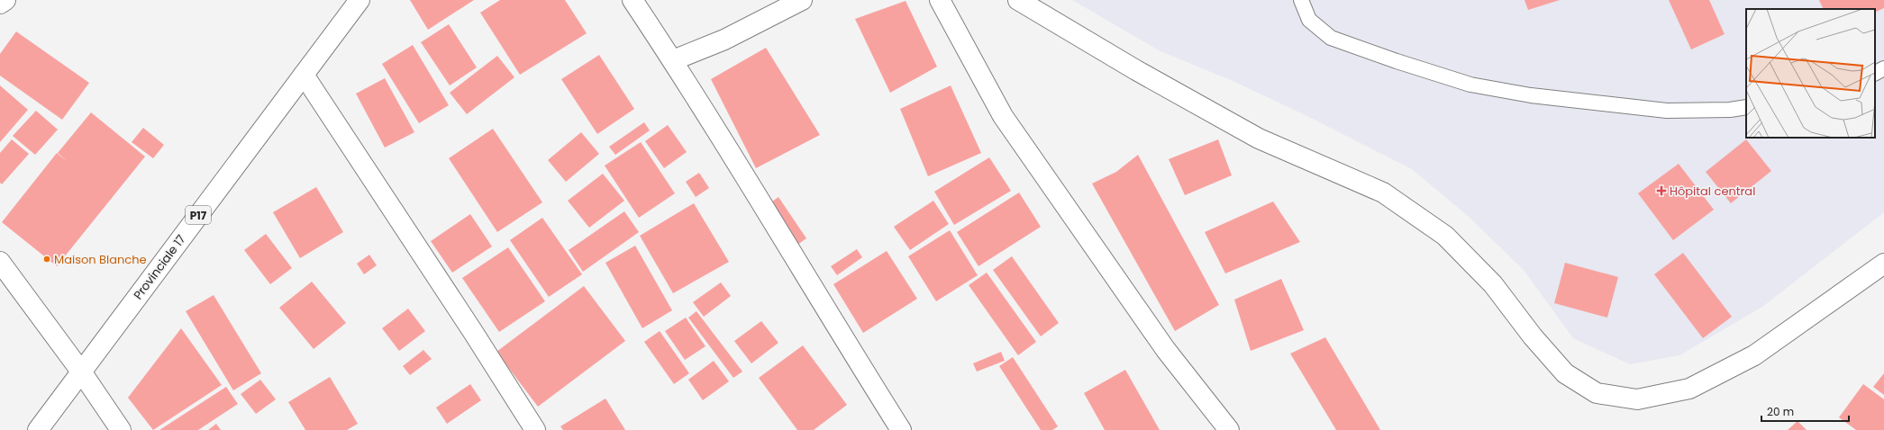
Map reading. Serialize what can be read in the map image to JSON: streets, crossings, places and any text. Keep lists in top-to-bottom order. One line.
{"streets":{"street":["P17","Provinciale 17"]},"places":{"health":["Hôpital central"],"other":["Maison Blanche"]},"scale_bar":"20 m"}
